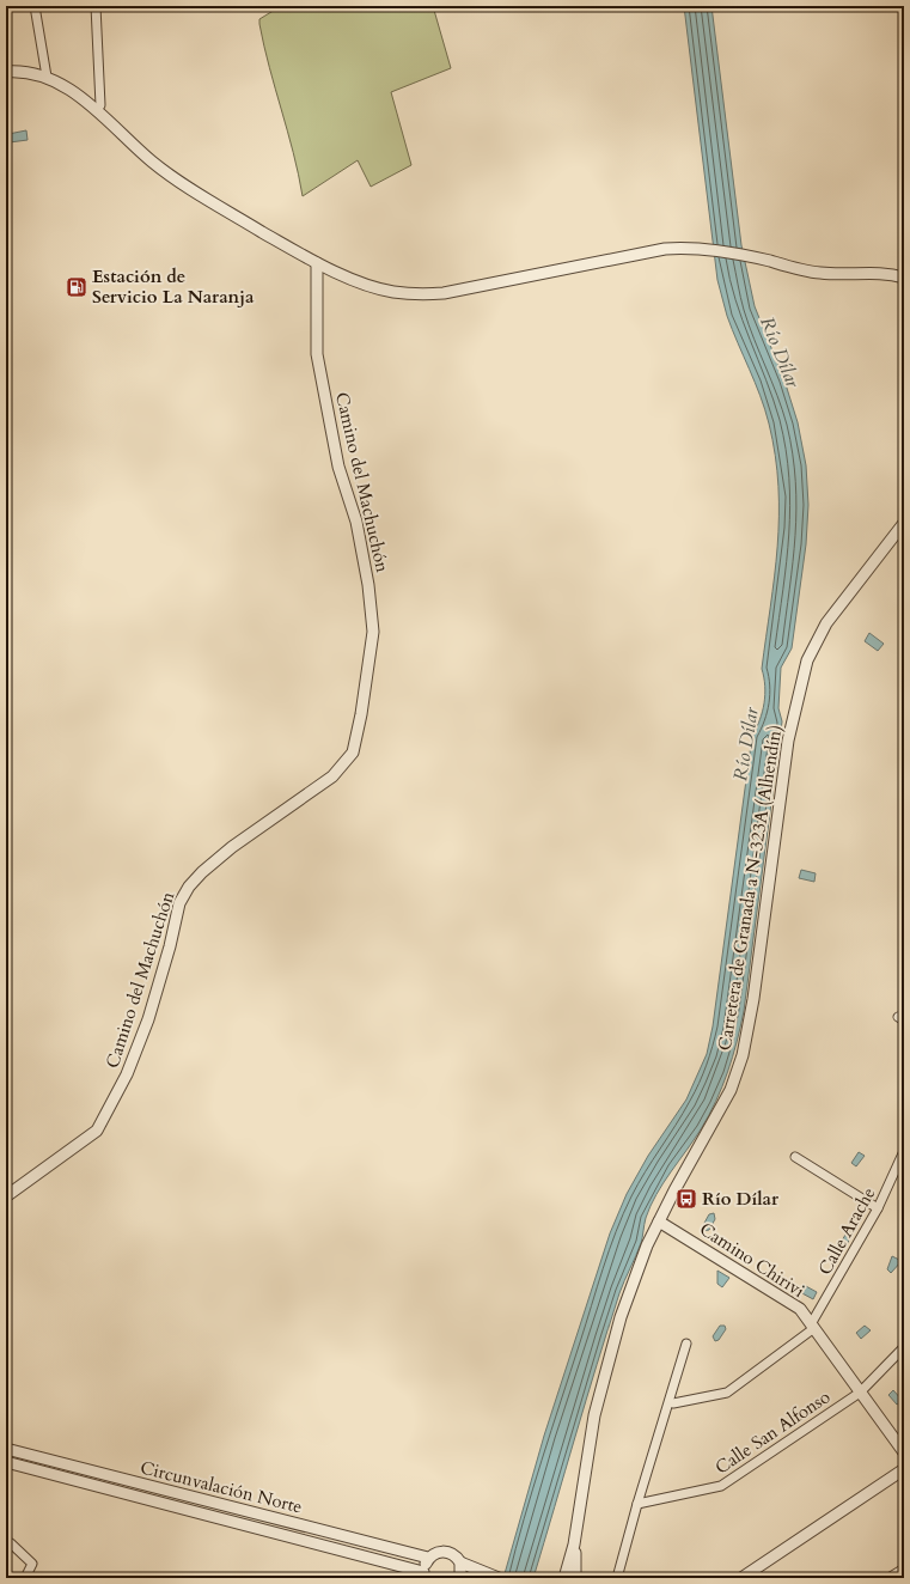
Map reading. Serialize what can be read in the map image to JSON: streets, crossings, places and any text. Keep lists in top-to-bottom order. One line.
{"streets":{"street":["Camino del Machuchón","Carretera de Granada a N-323A (Alhendín)","Calle Arache","Camino Chirivi","Calle San Alfonso","Circunvalación Norte"]},"crossings":[["Carretera de Granada a N-323A (Alhendín)","Camino Chirivi"],["Calle Arache","Camino Chirivi"],["Camino Chirivi","Calle San Alfonso"]],"water":["Río Dílar"],"places":{"fuel station":["Estación de Servicio La Naranja"],"bus stop":["Río Dílar"]}}
